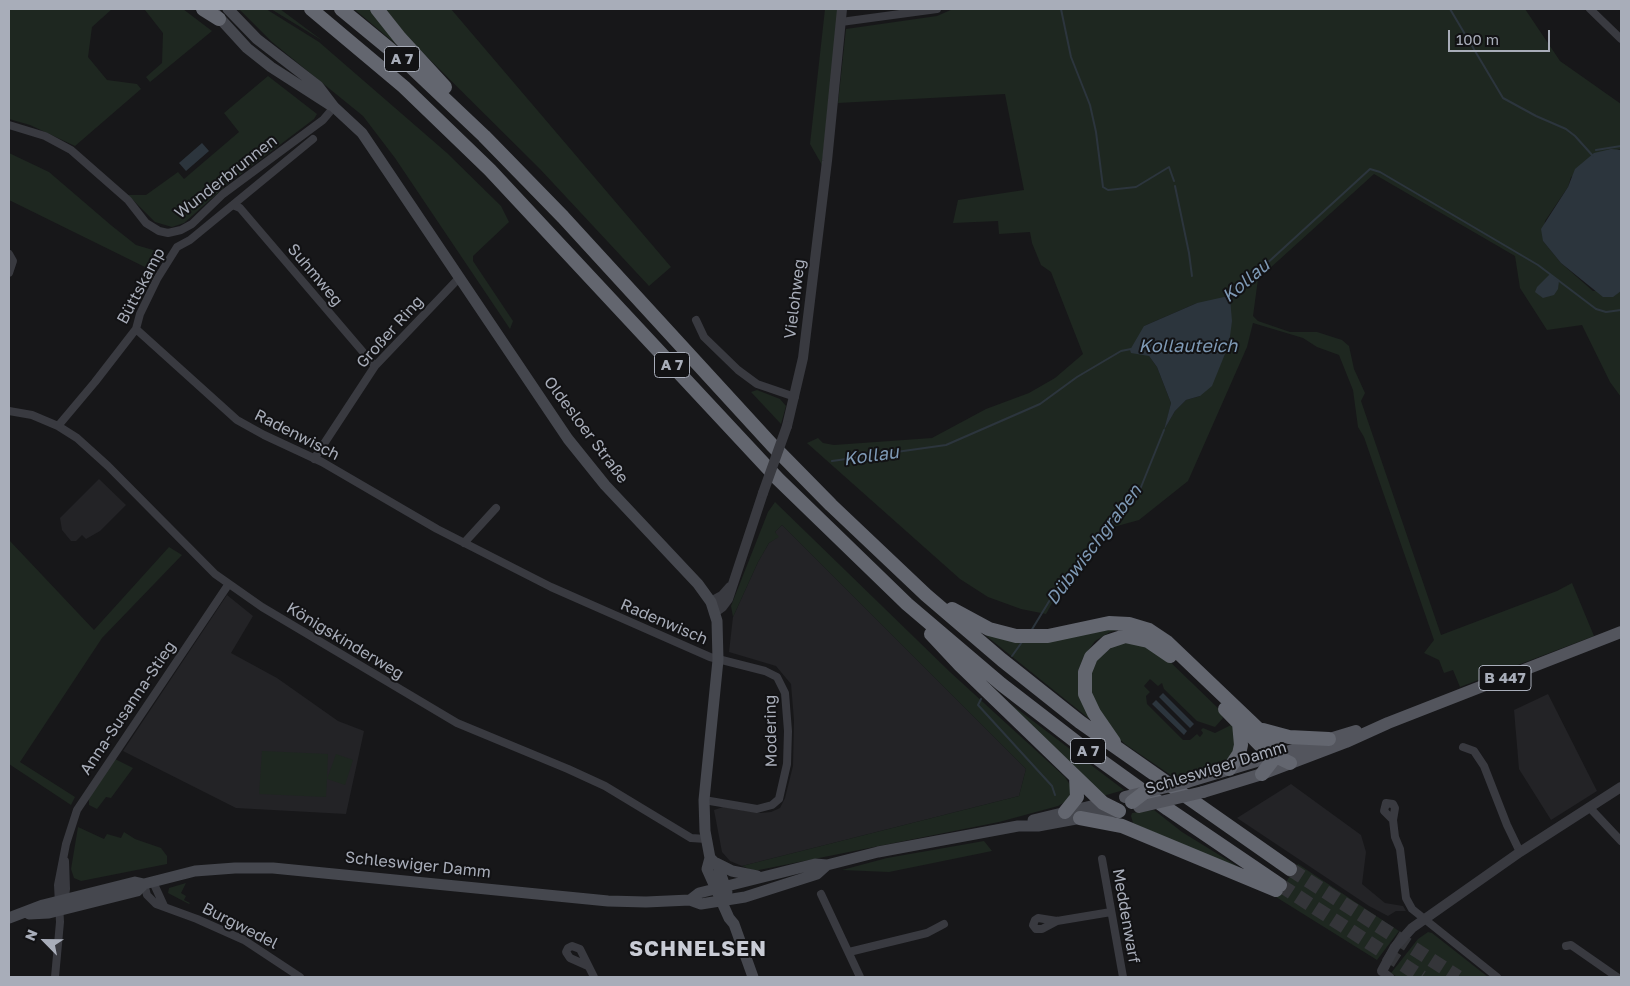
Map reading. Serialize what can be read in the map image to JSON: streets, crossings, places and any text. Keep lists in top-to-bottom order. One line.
{"streets":{"highway":["A 7"],"main road":["Oldesloer Straße","B 447","Schleswiger Damm"],"street":["Wunderbrunnen","Suhmweg","Büttskamp","Vielohweg","Großer Ring","Radenwisch","Königskinderweg","Anna-Susanna-Stieg","Modering","Meddenwarf","Burgwedel"]},"crossings":[["A 7","Schleswiger Damm"],["Wunderbrunnen","Oldesloer Straße"],["Suhmweg","Büttskamp"],["Suhmweg","Großer Ring"],["Büttskamp","Radenwisch"],["Büttskamp","Königskinderweg"],["Vielohweg","Oldesloer Straße"],["Großer Ring","Oldesloer Straße"],["Großer Ring","Radenwisch"],["Radenwisch","Modering"],["Königskinderweg","Anna-Susanna-Stieg"],["Anna-Susanna-Stieg","Schleswiger Damm"],["Schleswiger Damm","Burgwedel"]],"districts":["SCHNELSEN"],"water":["Kollau","Kollauteich","Dübwischgraben"],"scale_bar":"100 m","north":"top left"}
